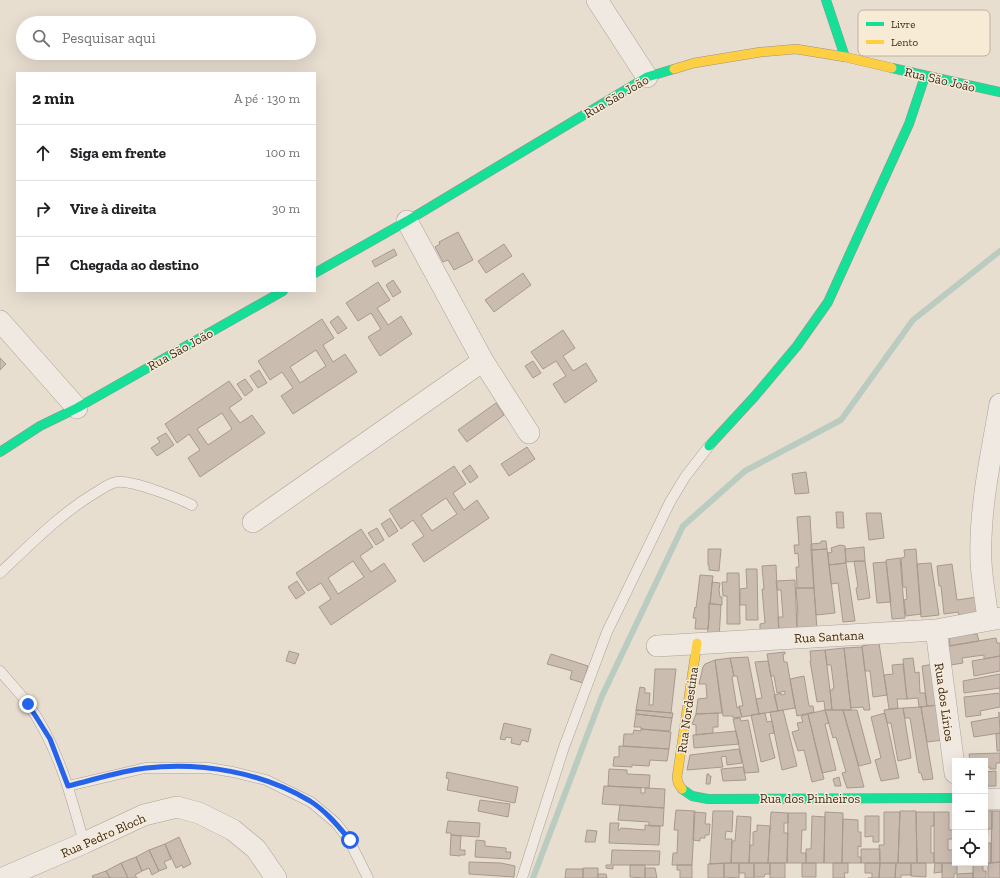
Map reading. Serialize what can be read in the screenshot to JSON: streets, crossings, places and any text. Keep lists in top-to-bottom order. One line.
{"streets":{"street":["Rua São João","Rua Santana","Rua dos Lírios","Rua Nordestina","Rua dos Pinheiros","Rua Pedro Bloch"]},"crossings":[["Rua Santana","Rua dos Lírios"],["Rua Santana","Rua Nordestina"],["Rua Nordestina","Rua dos Pinheiros"]],"legend":["Livre","Lento"],"page":{"search":"Pesquisar aqui","heading":["2 min","A pé · 130 m"],"list":[["Siga em frente","100 m"],["Vire à direita","30 m"],"Chegada ao destino"],"map_buttons":["+","−"]}}
